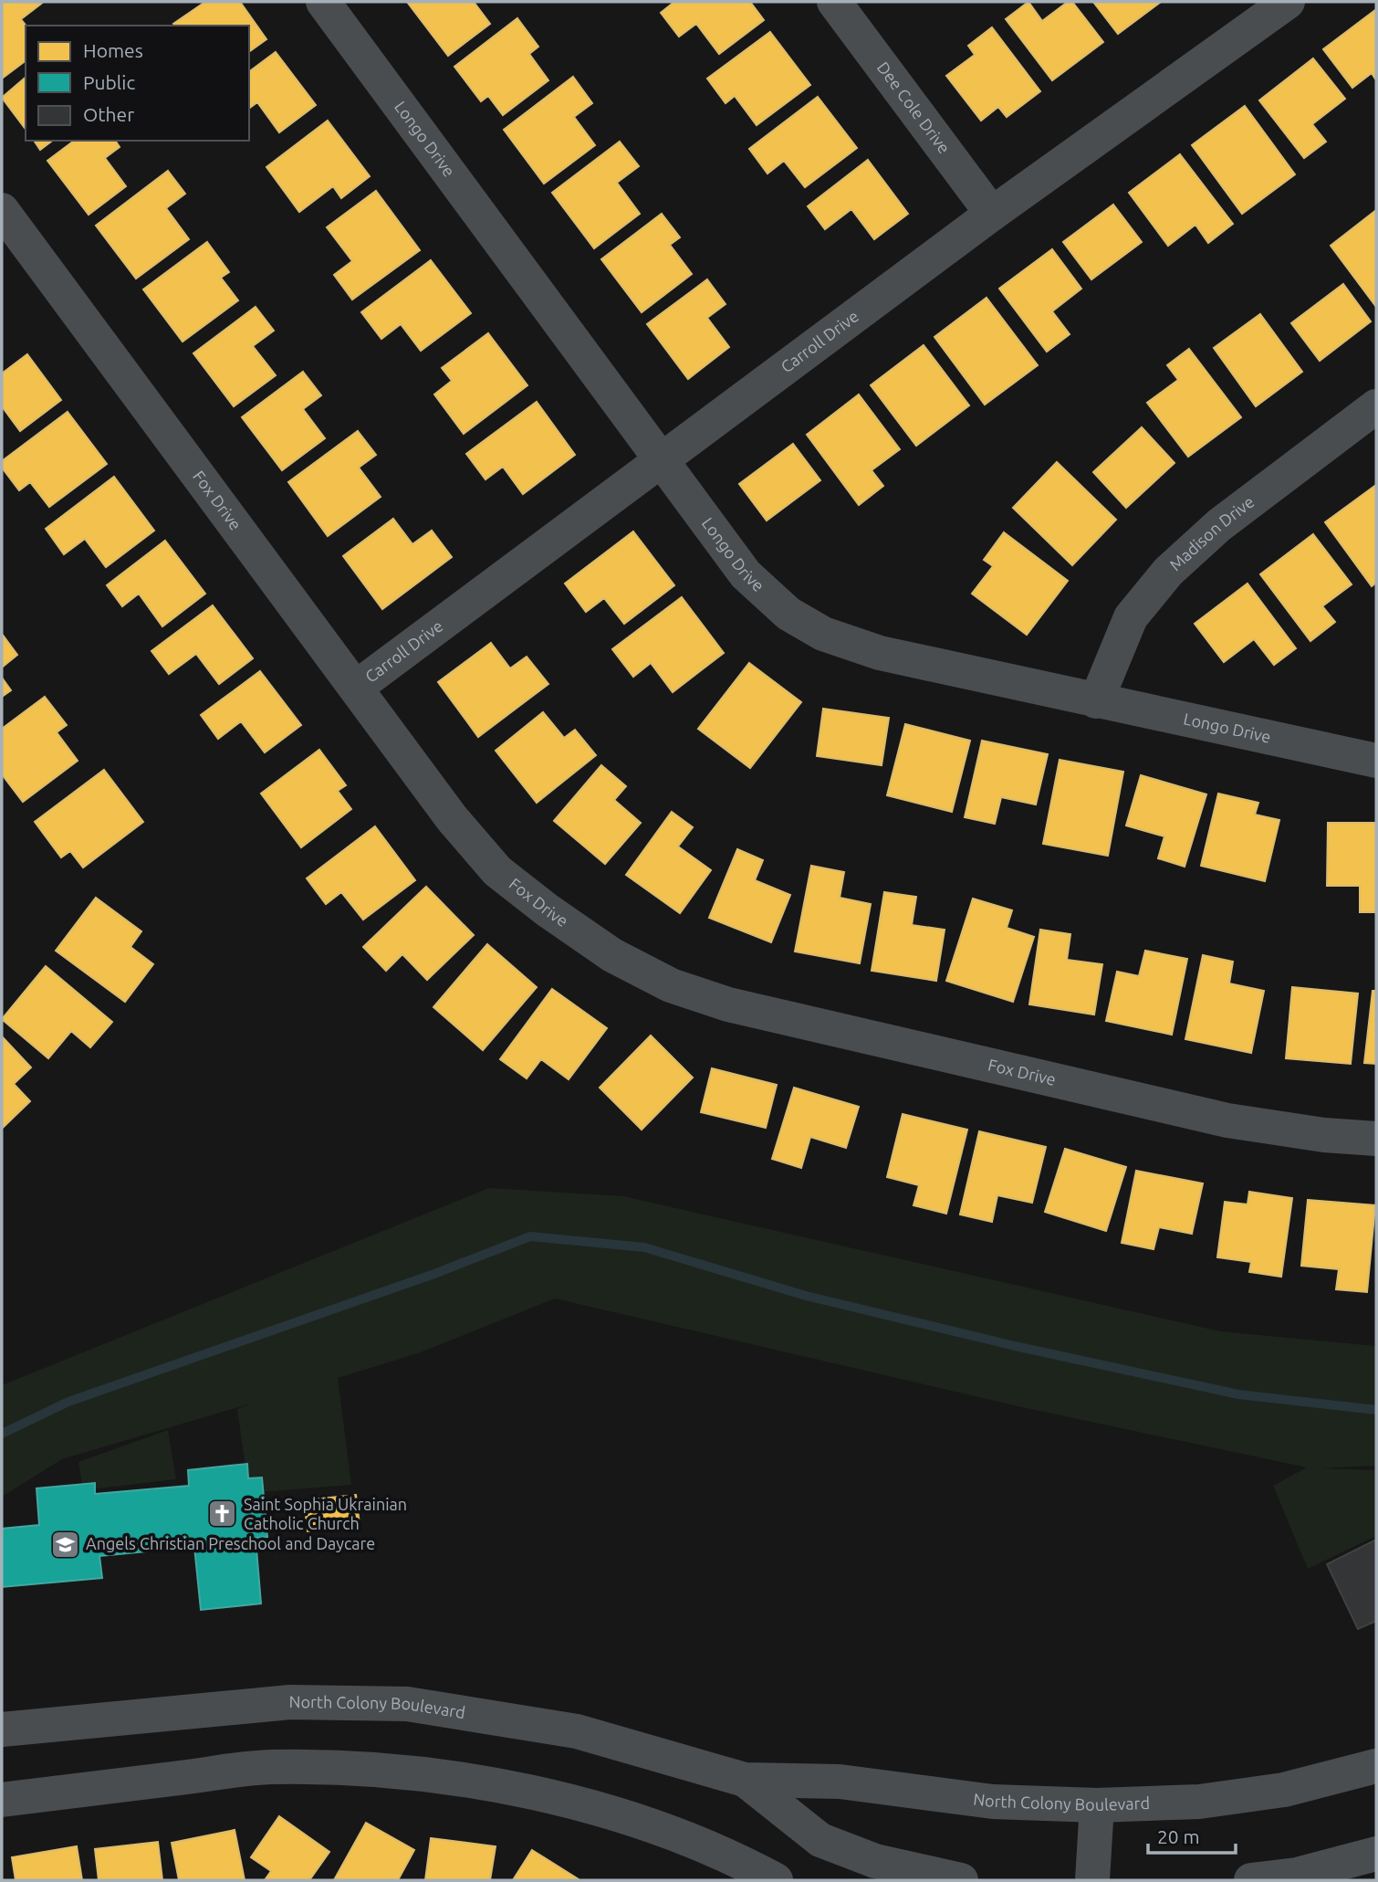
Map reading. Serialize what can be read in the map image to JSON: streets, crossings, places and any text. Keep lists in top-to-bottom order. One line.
{"streets":{"street":["Dee Cole Drive","Longo Drive","Carroll Drive","Fox Drive","Madison Drive","North Colony Boulevard"]},"crossings":[["Dee Cole Drive","Carroll Drive"],["Longo Drive","Carroll Drive"],["Longo Drive","Madison Drive"],["Carroll Drive","Fox Drive"]],"places":{"church":["Saint Sophia Ukrainian Catholic Church"],"school or university":["Angels Christian Preschool and Daycare"]},"legend":["Homes","Public","Other"],"scale_bar":"20 m"}
